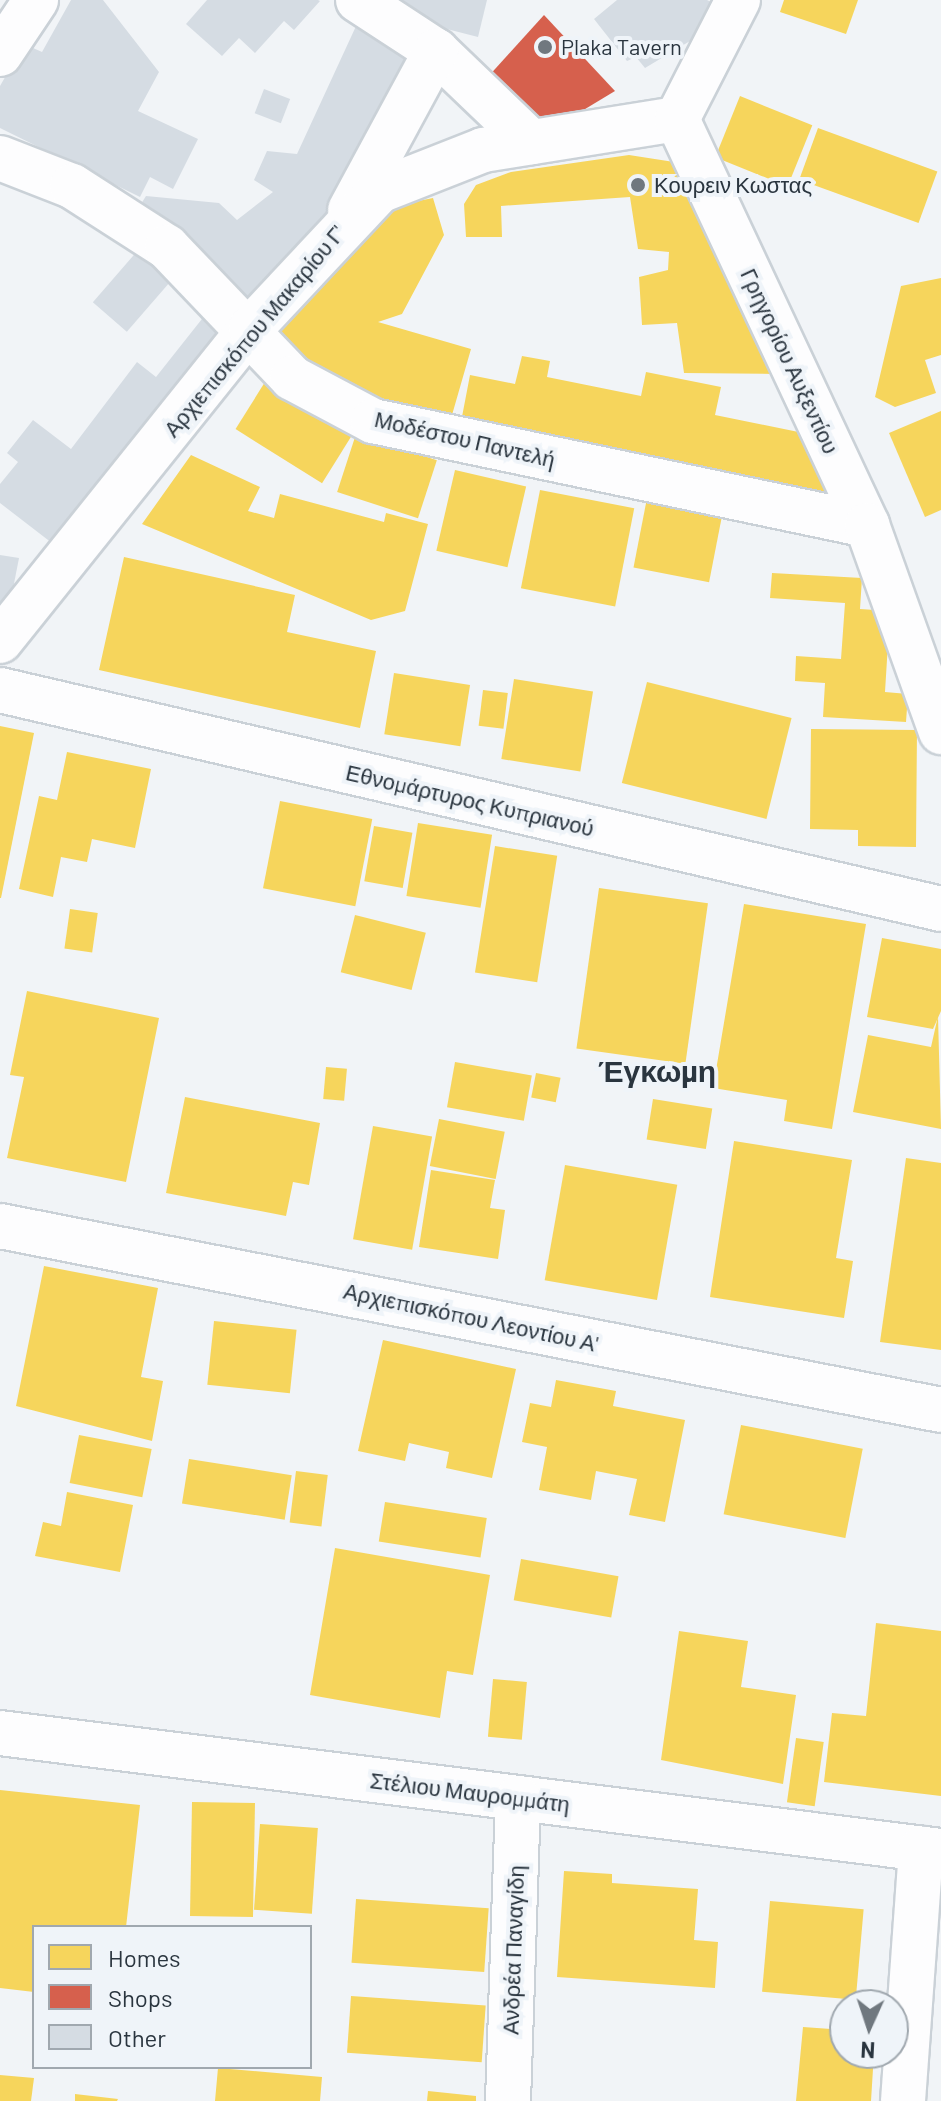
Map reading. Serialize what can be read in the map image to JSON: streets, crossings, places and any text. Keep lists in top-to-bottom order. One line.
{"streets":{"street":["Αρχιεπισκόπου Μακαρίου Γ'","Γρηγορίου Αυξεντίου","Μοδέστου Παντελή","Εθνομάρτυρος Κυπριανού","Αρχιεπισκόπου Λεοντίου Α'","Στέλιου Μαυρομμάτη","Ανδρέα Παναγίδη"]},"crossings":[["Αρχιεπισκόπου Μακαρίου Γ'","Γρηγορίου Αυξεντίου"],["Αρχιεπισκόπου Μακαρίου Γ'","Μοδέστου Παντελή"],["Γρηγορίου Αυξεντίου","Μοδέστου Παντελή"],["Στέλιου Μαυρομμάτη","Ανδρέα Παναγίδη"]],"districts":["Έγκωμη"],"places":["Plaka Tavern","Κουρειν Κωστας"],"legend":["Homes","Shops","Other"],"north":"bottom"}
